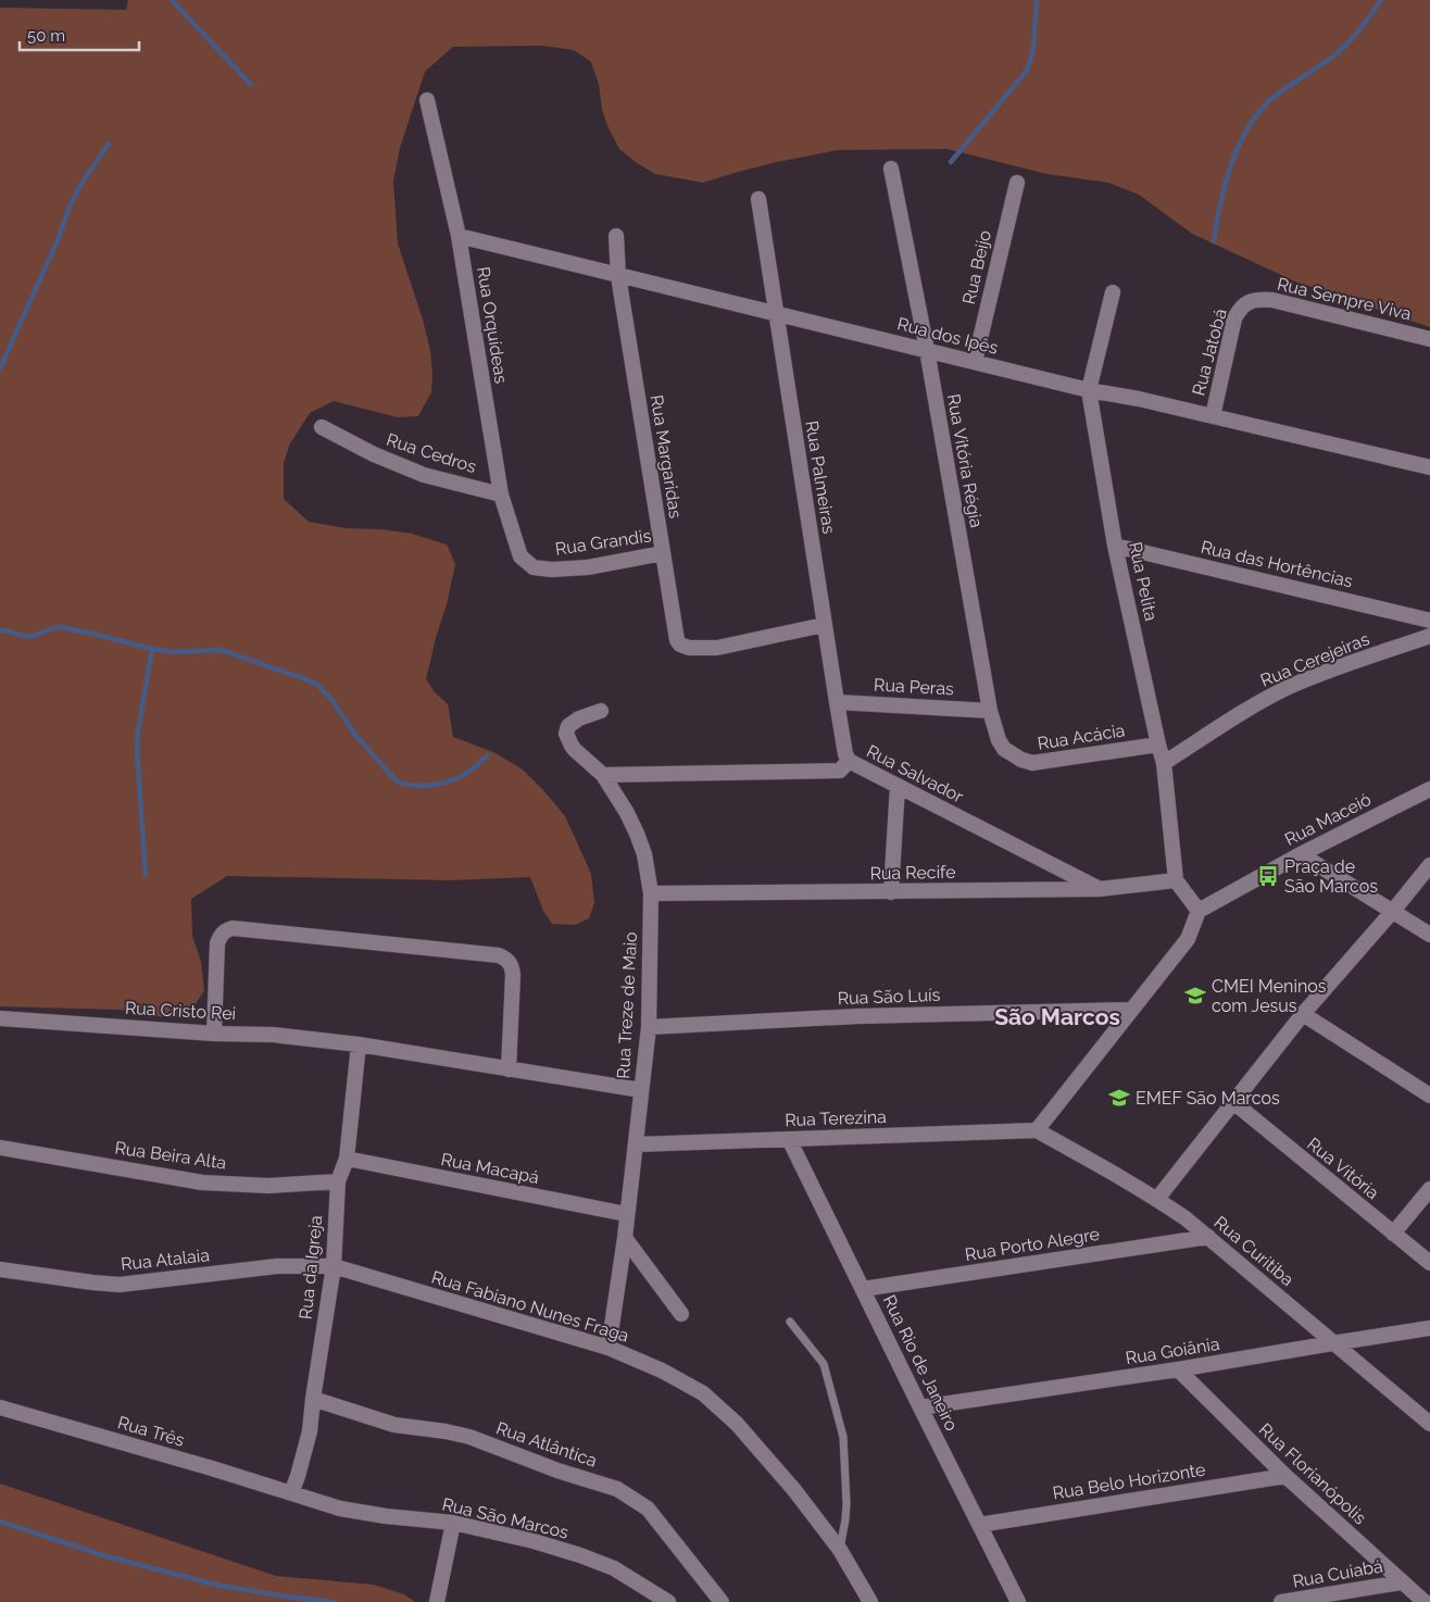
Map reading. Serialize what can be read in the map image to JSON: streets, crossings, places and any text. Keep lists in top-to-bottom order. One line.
{"streets":{"street":["Rua Beijo","Rua Sempre Viva","Rua Orquídeas","Rua dos Ipês","Rua Jatobá","Rua Cedros","Rua Margaridas","Rua Vitória Régia","Rua Palmeiras","Rua Grandis","Rua das Hortências","Rua Pelita","Rua Cerejeiras","Rua Peras","Rua Acácia","Rua Salvador","Rua Maceió","Rua Recife","Rua São Luís","Rua Treze de Maio","Rua Cristo Rei","Rua Terezina","Rua Beira Alta","Rua Macapá","Rua Vitória","Rua Porto Alegre","Rua Curitiba","Rua Atalaia","Rua da Igreja","Rua Fabiano Nunes Fraga","Rua Goiânia","Rua Rio de Janeiro","Rua Três","Rua Atlântica","Rua Florianópolis","Rua Belo Horizonte","Rua São Marcos","Rua Cuiabá"]},"crossings":[["Rua Beijo","Rua dos Ipês"],["Rua Sempre Viva","Rua Jatobá"],["Rua Orquídeas","Rua dos Ipês"],["Rua Orquídeas","Rua Cedros"],["Rua Orquídeas","Rua Grandis"],["Rua dos Ipês","Rua Jatobá"],["Rua dos Ipês","Rua Margaridas"],["Rua dos Ipês","Rua Vitória Régia"],["Rua dos Ipês","Rua Palmeiras"],["Rua dos Ipês","Rua Pelita"],["Rua Margaridas","Rua Palmeiras"],["Rua Margaridas","Rua Grandis"],["Rua Vitória Régia","Rua Peras"],["Rua Vitória Régia","Rua Acácia"],["Rua Palmeiras","Rua Peras"],["Rua Palmeiras","Rua Salvador"],["Rua das Hortências","Rua Pelita"],["Rua Pelita","Rua Cerejeiras"],["Rua Pelita","Rua Acácia"],["Rua Pelita","Rua Recife"],["Rua Salvador","Rua Recife"],["Rua Salvador","Rua Treze de Maio"],["Rua Recife","Rua Treze de Maio"],["Rua São Luís","Rua Treze de Maio"],["Rua Treze de Maio","Rua Cristo Rei"],["Rua Treze de Maio","Rua Terezina"],["Rua Treze de Maio","Rua Macapá"],["Rua Treze de Maio","Rua Fabiano Nunes Fraga"],["Rua Cristo Rei","Rua da Igreja"],["Rua Terezina","Rua Curitiba"],["Rua Terezina","Rua Rio de Janeiro"],["Rua Beira Alta","Rua da Igreja"],["Rua Macapá","Rua da Igreja"],["Rua Porto Alegre","Rua Curitiba"],["Rua Porto Alegre","Rua Rio de Janeiro"],["Rua Curitiba","Rua Goiânia"],["Rua Atalaia","Rua da Igreja"],["Rua Atalaia","Rua Fabiano Nunes Fraga"],["Rua da Igreja","Rua Fabiano Nunes Fraga"],["Rua da Igreja","Rua Três"],["Rua da Igreja","Rua Atlântica"],["Rua da Igreja","Rua São Marcos"],["Rua Goiânia","Rua Rio de Janeiro"],["Rua Goiânia","Rua Florianópolis"],["Rua Rio de Janeiro","Rua Belo Horizonte"],["Rua Três","Rua São Marcos"],["Rua Florianópolis","Rua Belo Horizonte"],["Rua Florianópolis","Rua Cuiabá"]],"districts":["São Marcos"],"places":{"bus stop":["Praça de São Marcos"],"school or university":["CMEI Meninos com Jesus","EMEF São Marcos"]},"scale_bar":"50 m"}
